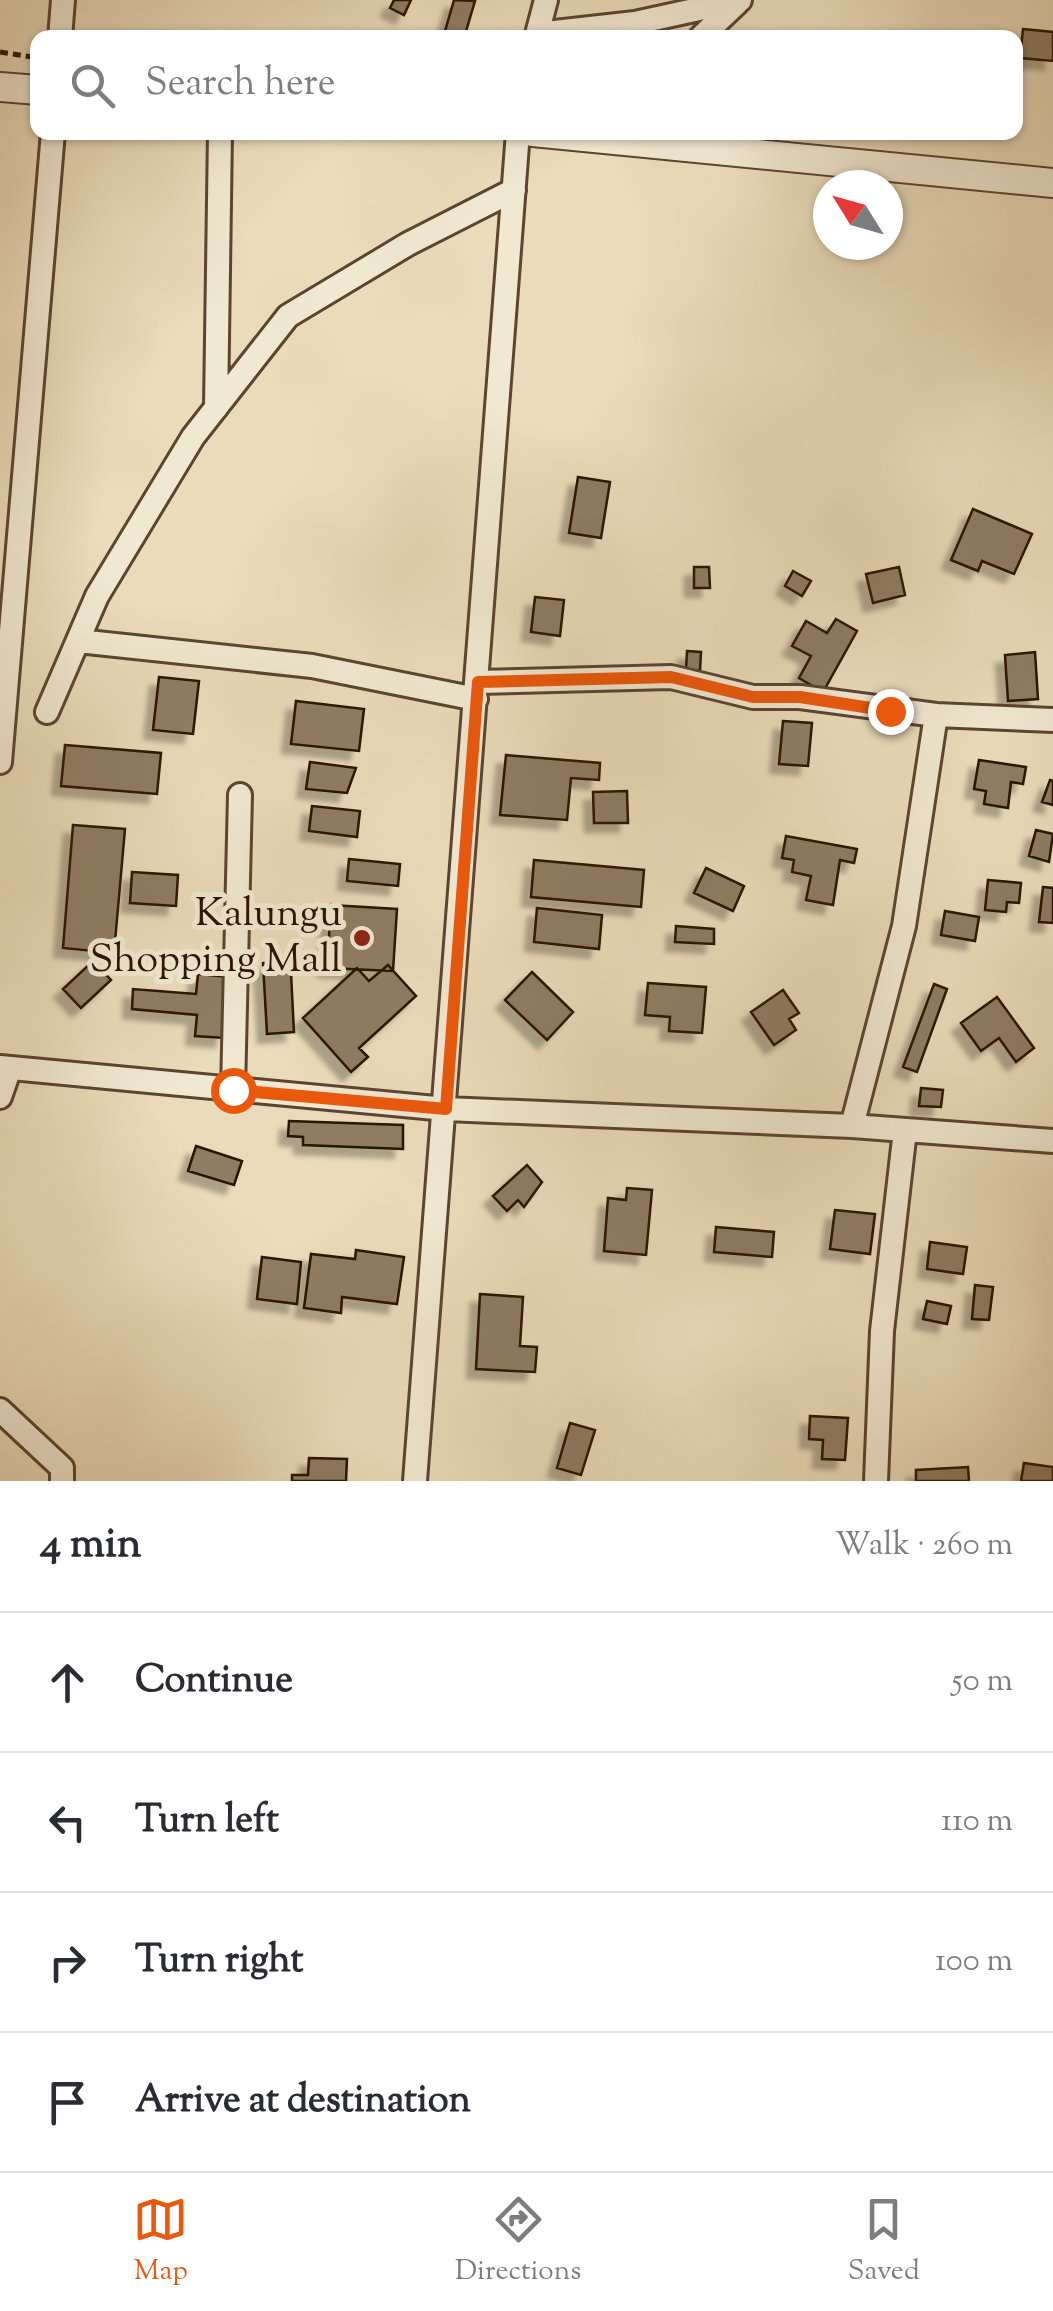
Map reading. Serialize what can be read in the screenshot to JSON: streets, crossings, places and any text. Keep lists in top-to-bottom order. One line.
{"places":["Kalungu Shopping Mall"],"north":"top left","page":{"search":"Search here","heading":["4 min","Walk · 260 m"],"list":[["Continue","50 m"],["Turn left","110 m"],["Turn right","100 m"],"Arrive at destination"],"nav":["Map","Directions","Saved"]}}
